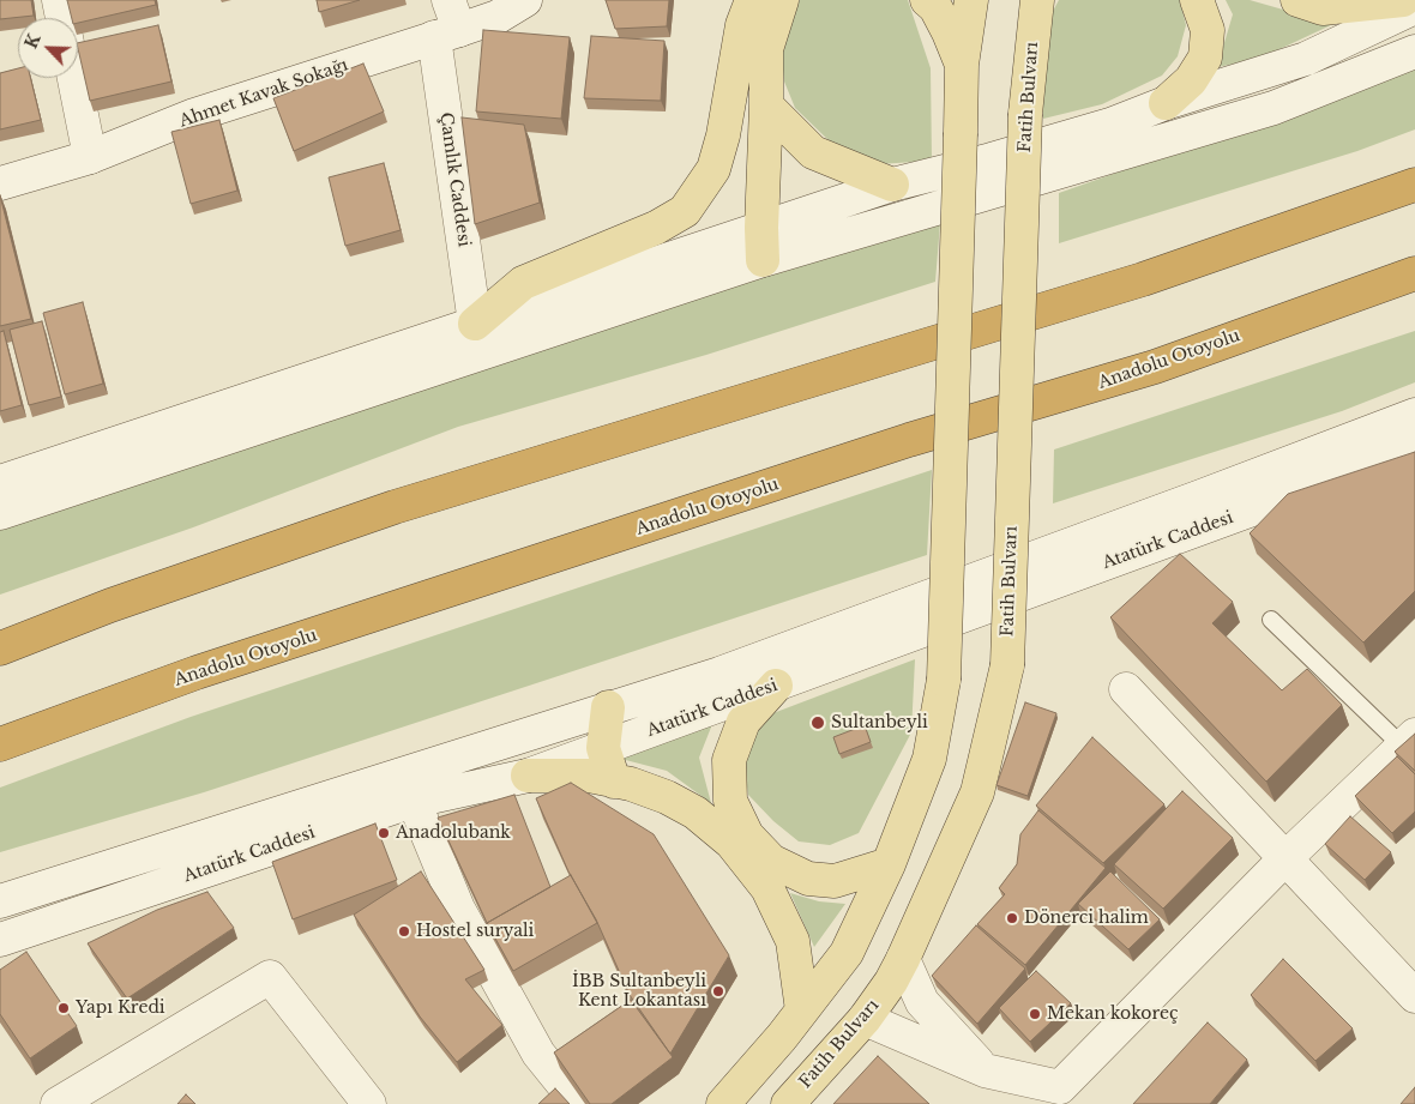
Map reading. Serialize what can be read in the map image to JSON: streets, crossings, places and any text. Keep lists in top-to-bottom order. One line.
{"streets":{"highway":["Anadolu Otoyolu"],"main road":["Fatih Bulvarı"],"street":["Ahmet Kavak Sokağı","Çamlık Caddesi","Atatürk Caddesi"]},"crossings":[["Ahmet Kavak Sokağı","Çamlık Caddesi"]],"places":["Sultanbeyli","Anadolubank","Dönerci halim","Hostel suryali","İBB Sultanbeyli Kent Lokantası","Yapı Kredi","Mekan kokoreç"],"north":"top left"}
